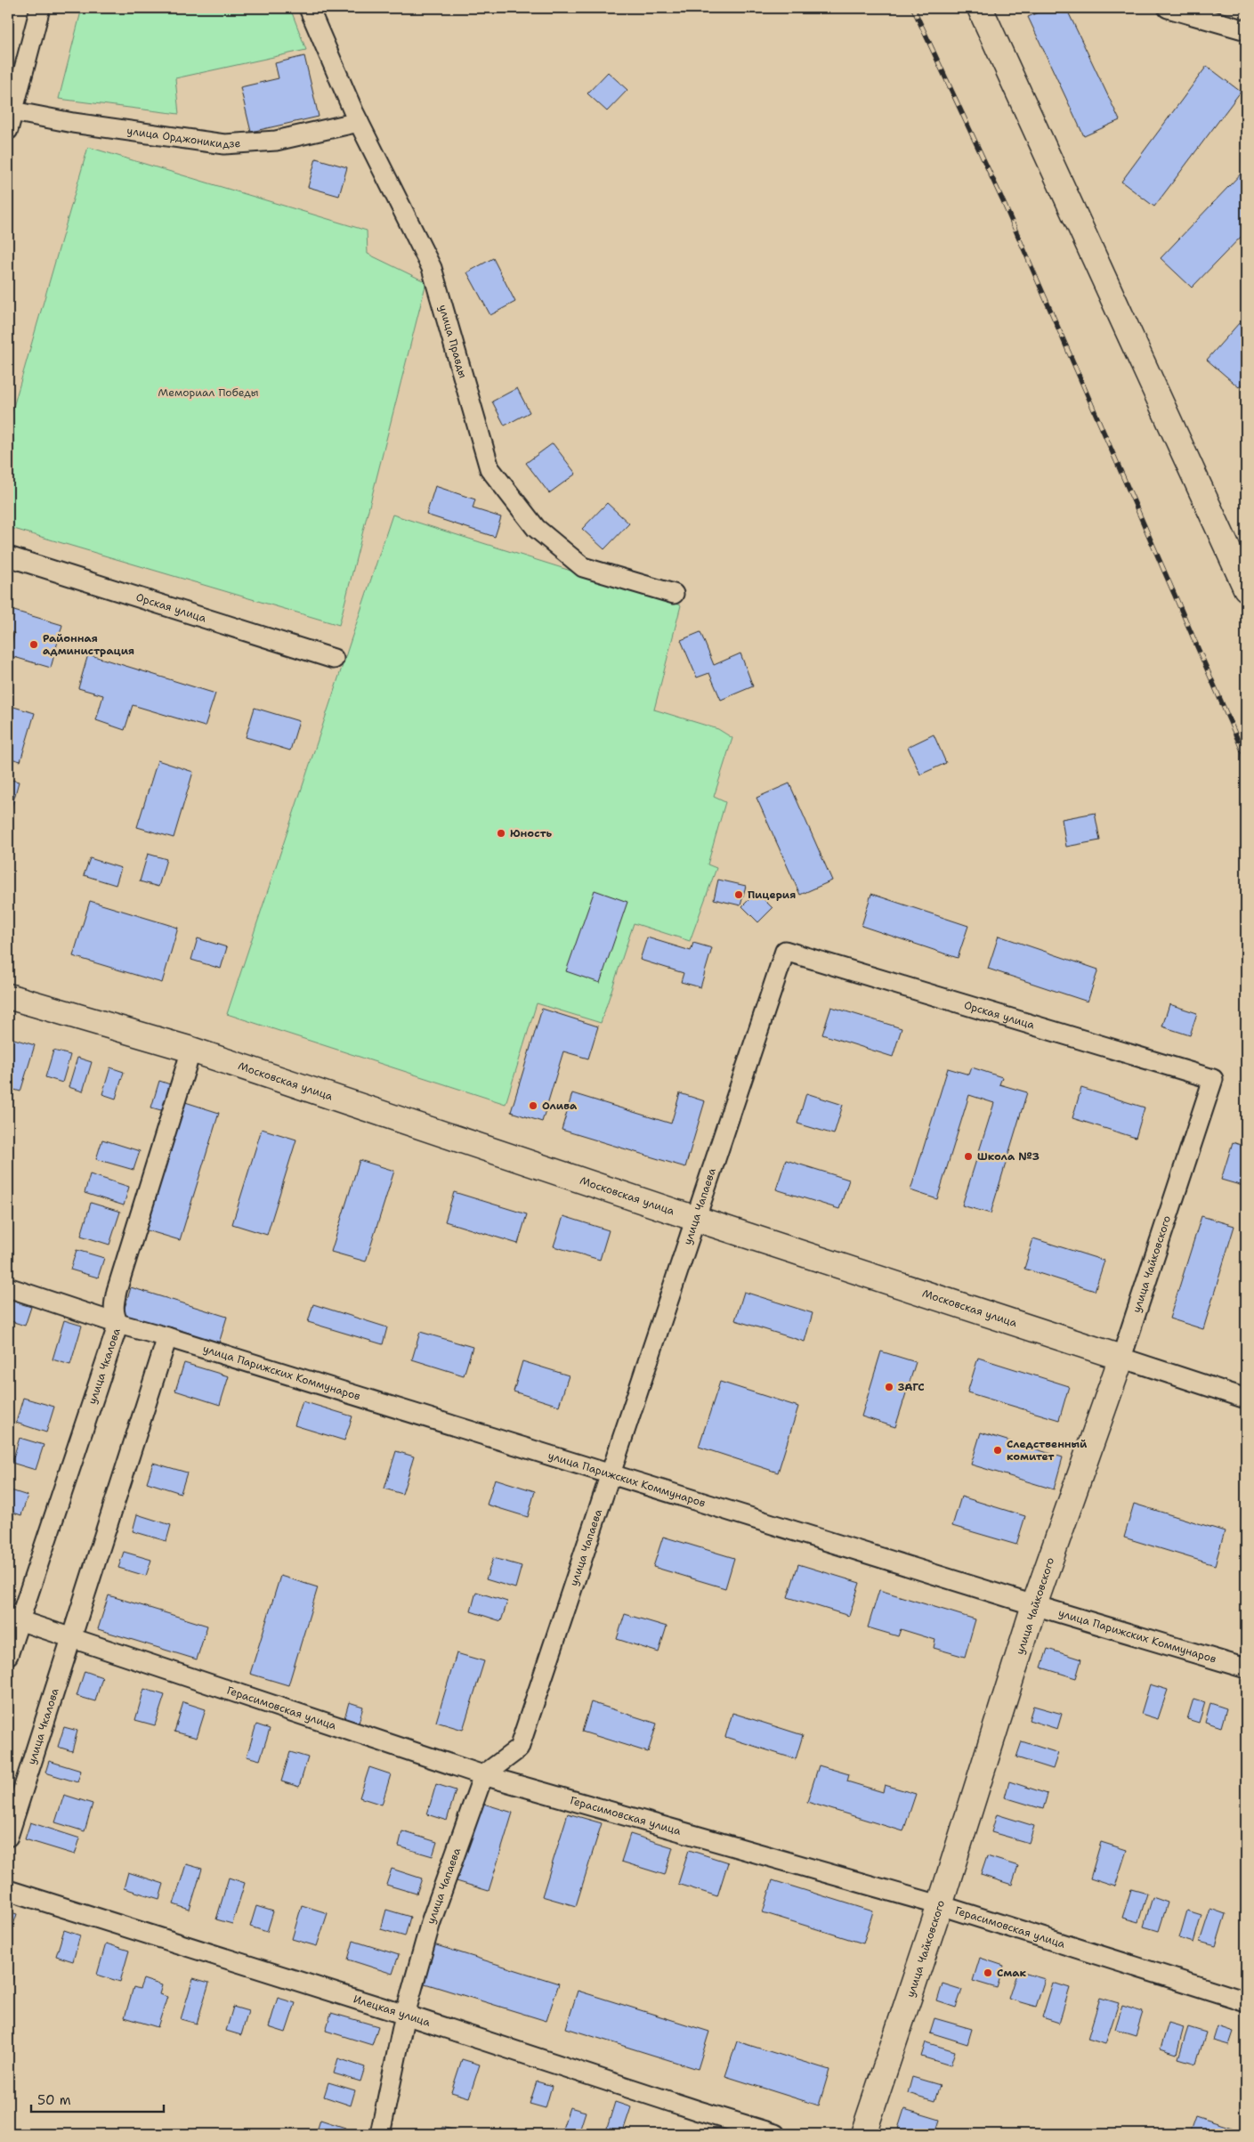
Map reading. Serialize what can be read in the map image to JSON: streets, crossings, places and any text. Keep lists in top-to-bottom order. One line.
{"streets":{"street":["улица Орджоникидзе","улица Правды","Орская улица","Московская улица","улица Чапаева","улица Чайковского","улица Чкалова","улица Парижских Коммунаров","Герасимовская улица","Илецкая улица"]},"crossings":[["улица Орджоникидзе","улица Правды"],["Орская улица","улица Чапаева"],["Орская улица","улица Чайковского"],["Московская улица","улица Чапаева"],["Московская улица","улица Чайковского"],["Московская улица","улица Чкалова"],["улица Чапаева","улица Парижских Коммунаров"],["улица Чапаева","Герасимовская улица"],["улица Чапаева","Илецкая улица"],["улица Чайковского","улица Парижских Коммунаров"],["улица Чайковского","Герасимовская улица"],["улица Чкалова","улица Парижских Коммунаров"],["улица Чкалова","Герасимовская улица"]],"parks":["Мемориал Победы"],"places":["Районная администрация","Юность","Пицерия","Олива","Школа №3","ЗАГС","Следственный комитет","Смак"],"scale_bar":"50 m"}
